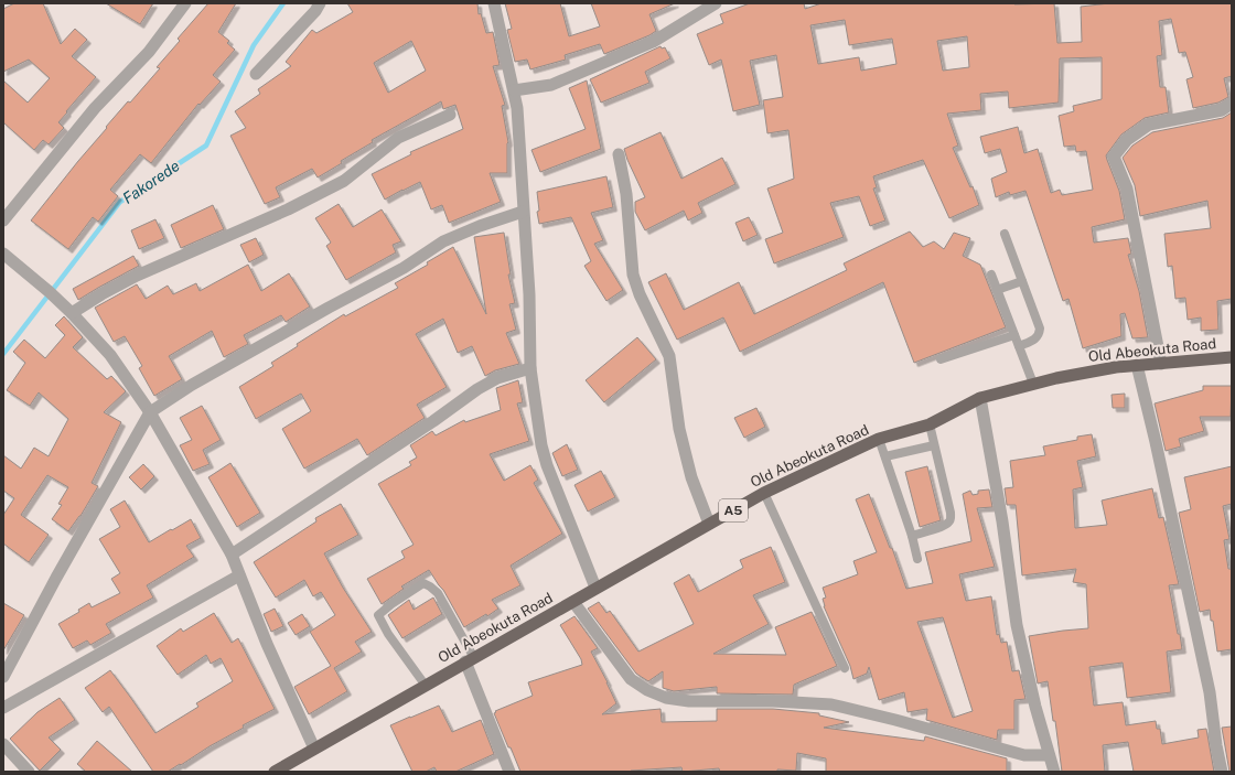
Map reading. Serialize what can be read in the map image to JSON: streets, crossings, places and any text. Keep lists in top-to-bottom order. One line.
{"streets":{"highway":["Old Abeokuta Road","A5"]},"water":["Fakorede"]}
